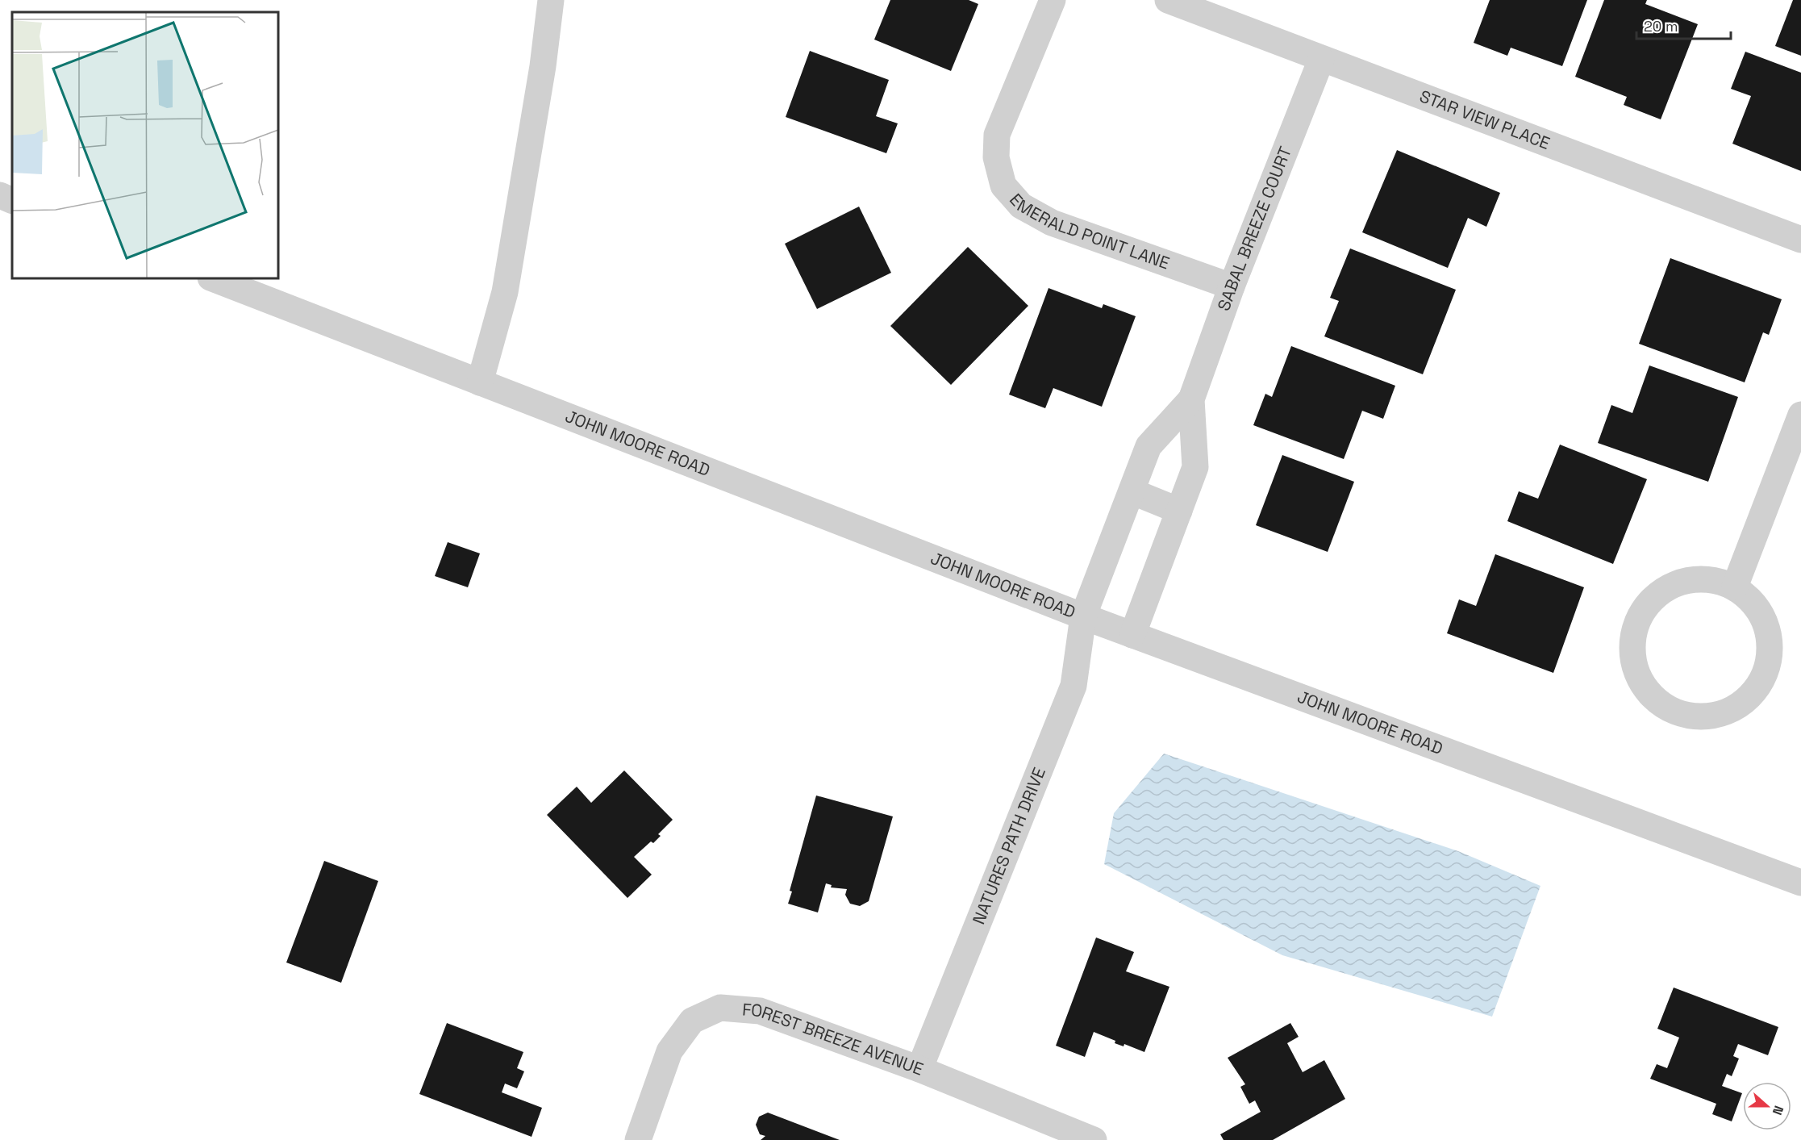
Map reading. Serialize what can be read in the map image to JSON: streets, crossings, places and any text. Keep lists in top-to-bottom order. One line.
{"streets":{"street":["STAR VIEW PLACE","EMERALD POINT LANE","SABAL BREEZE COURT","JOHN MOORE ROAD","NATURES PATH DRIVE","FOREST BREEZE AVENUE"]},"crossings":[["STAR VIEW PLACE","SABAL BREEZE COURT"],["EMERALD POINT LANE","SABAL BREEZE COURT"],["SABAL BREEZE COURT","JOHN MOORE ROAD"],["SABAL BREEZE COURT","NATURES PATH DRIVE"],["JOHN MOORE ROAD","NATURES PATH DRIVE"],["NATURES PATH DRIVE","FOREST BREEZE AVENUE"]],"scale_bar":"20 m","north":"right"}
